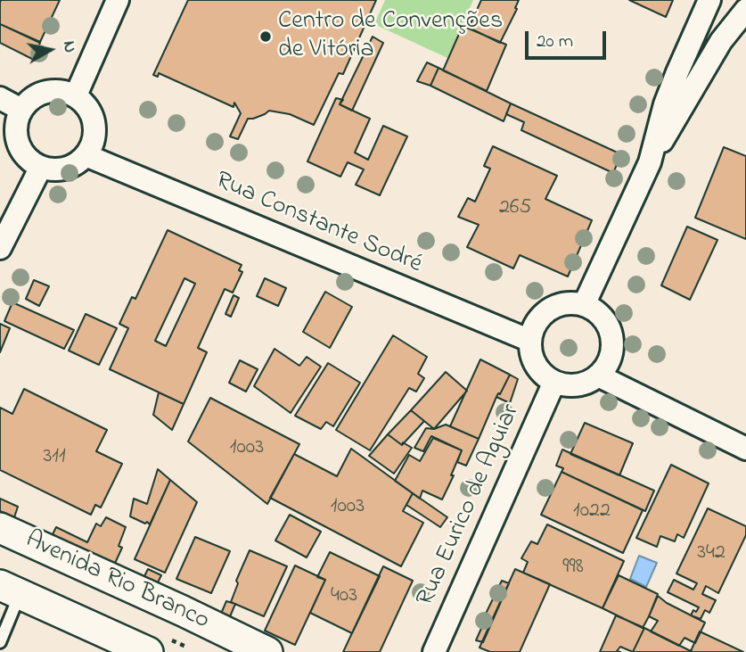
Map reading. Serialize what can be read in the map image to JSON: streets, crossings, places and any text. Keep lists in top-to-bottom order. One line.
{"streets":{"street":["Rua Constante Sodré","Rua Eurico de Aguiar","Avenida Rio Branco"]},"crossings":[["Rua Constante Sodré","Rua Eurico de Aguiar"]],"places":["Centro de Convenções de Vitória"],"house_numbers":["265","1003","311","1003","1022","342","998","403"],"scale_bar":"20 m","north":"right"}
